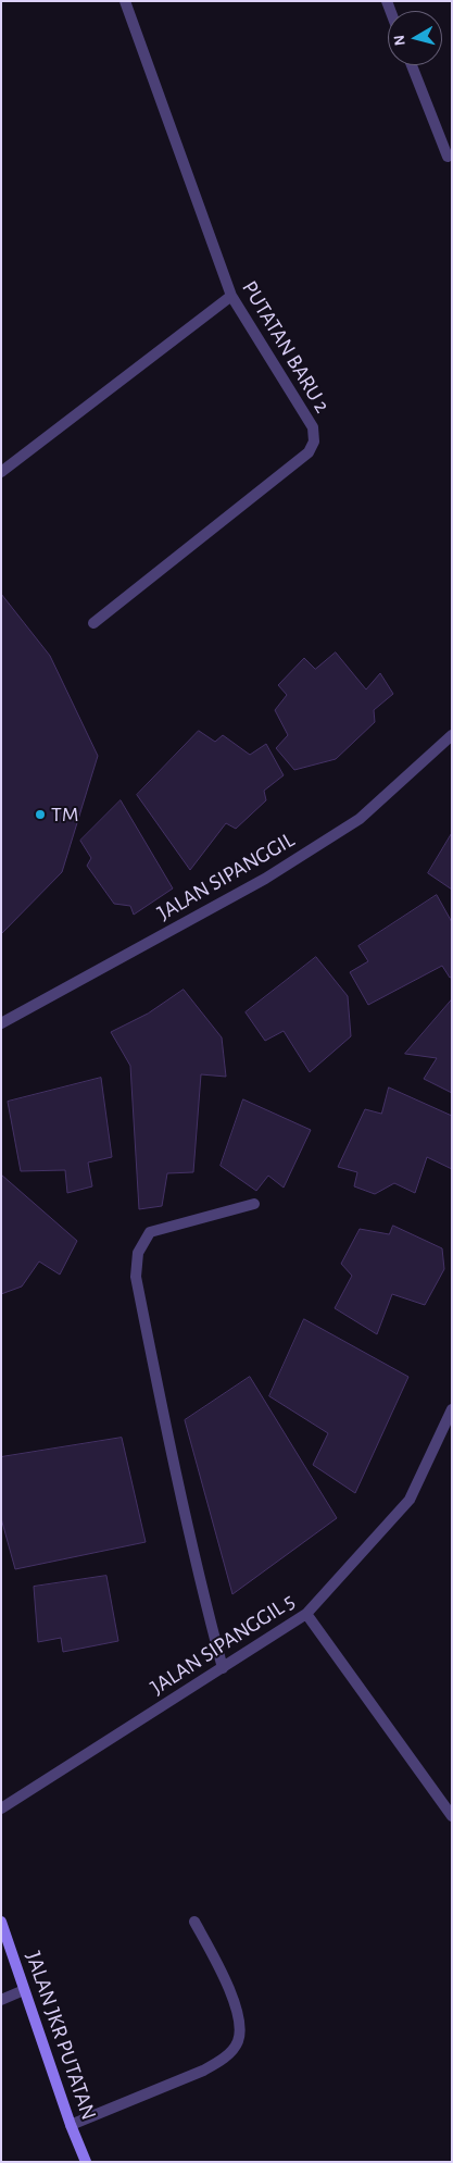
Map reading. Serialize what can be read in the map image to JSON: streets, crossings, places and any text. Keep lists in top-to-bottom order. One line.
{"streets":{"street":["PUTATAN BARU 2","JALAN SIPANGGIL","JALAN SIPANGGIL 5","JALAN JKR PUTATAN"]},"places":["TM"],"north":"left"}
